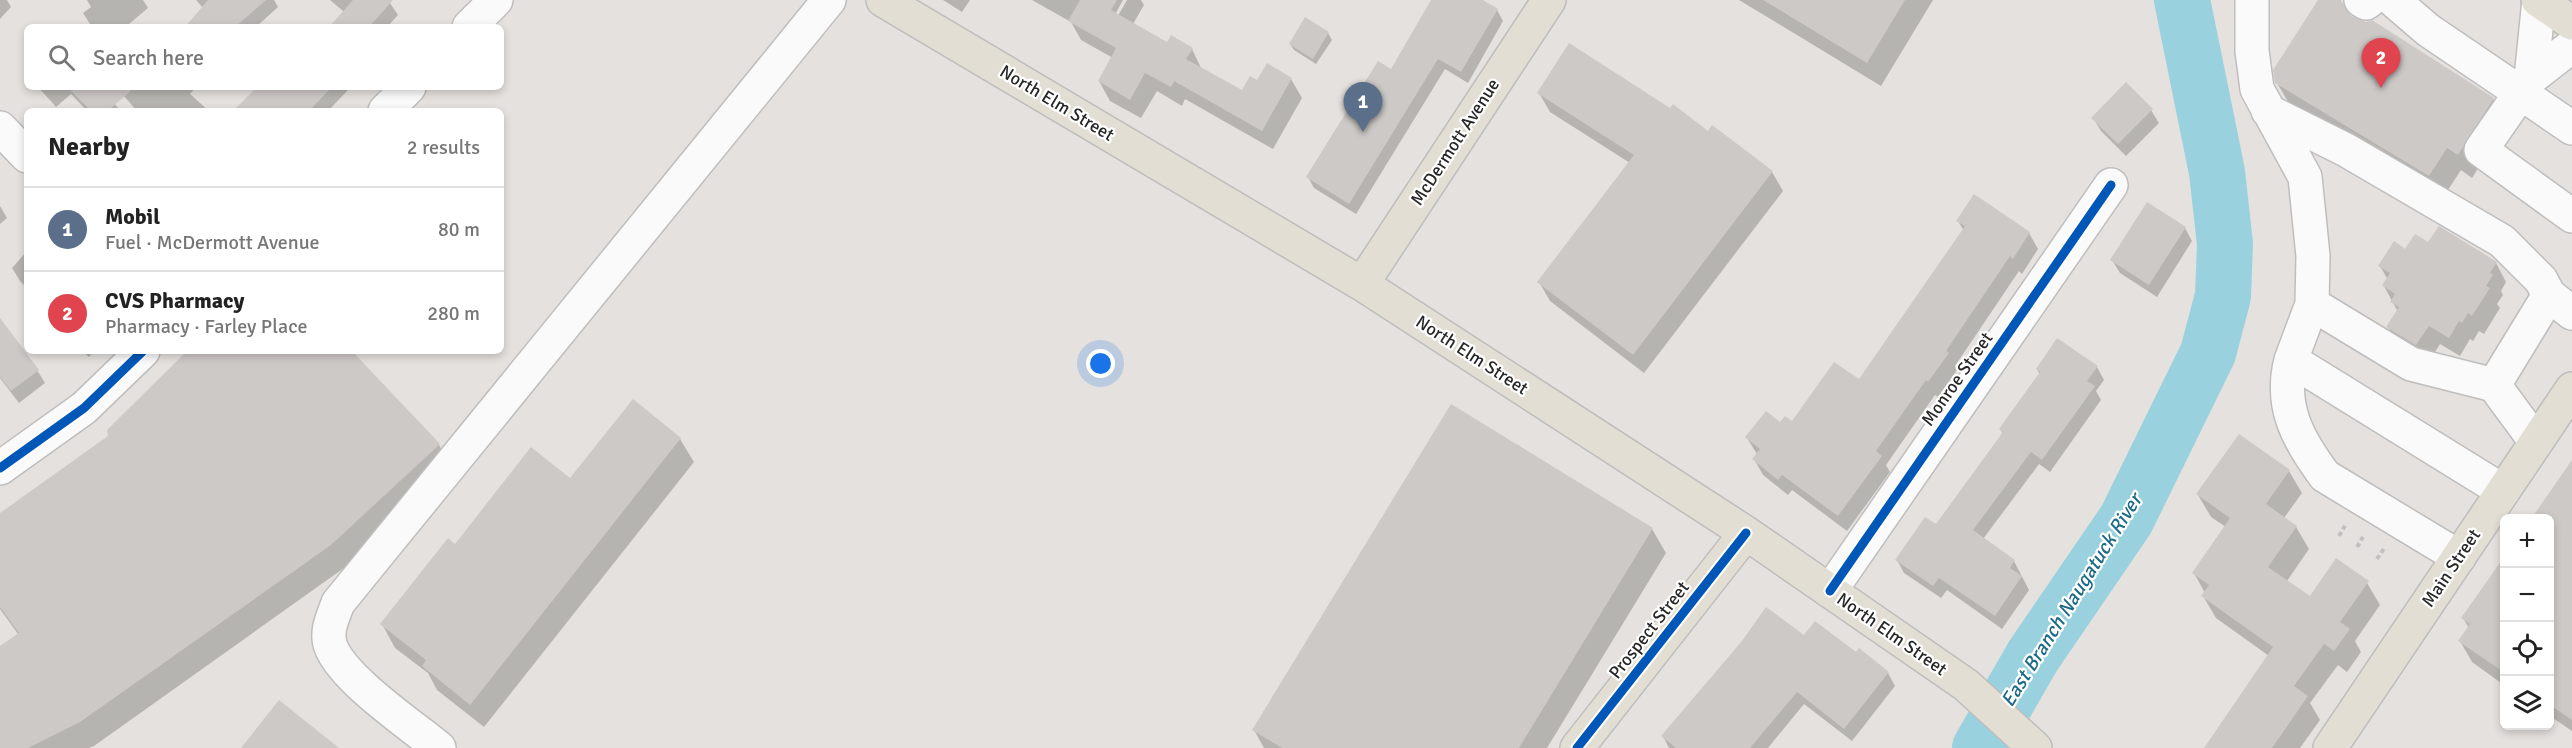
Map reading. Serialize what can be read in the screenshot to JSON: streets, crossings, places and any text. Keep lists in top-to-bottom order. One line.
{"streets":{"main road":["North Elm Street","McDermott Avenue","Main Street","Prospect Street"],"street":["Monroe Street"]},"crossings":[["North Elm Street","McDermott Avenue"],["North Elm Street","Monroe Street"],["North Elm Street","Prospect Street"]],"water":["East Branch Naugatuck River"],"page":{"search":"Search here","pins":["2","1"],"heading":["Nearby","2 results"],"list":[{"mark":"1","name":"Mobil","note":"Fuel · McDermott Avenue","value":"80 m"},{"mark":"2","name":"CVS Pharmacy","note":"Pharmacy · Farley Place","value":"280 m"}],"map_buttons":["+","−"]}}
